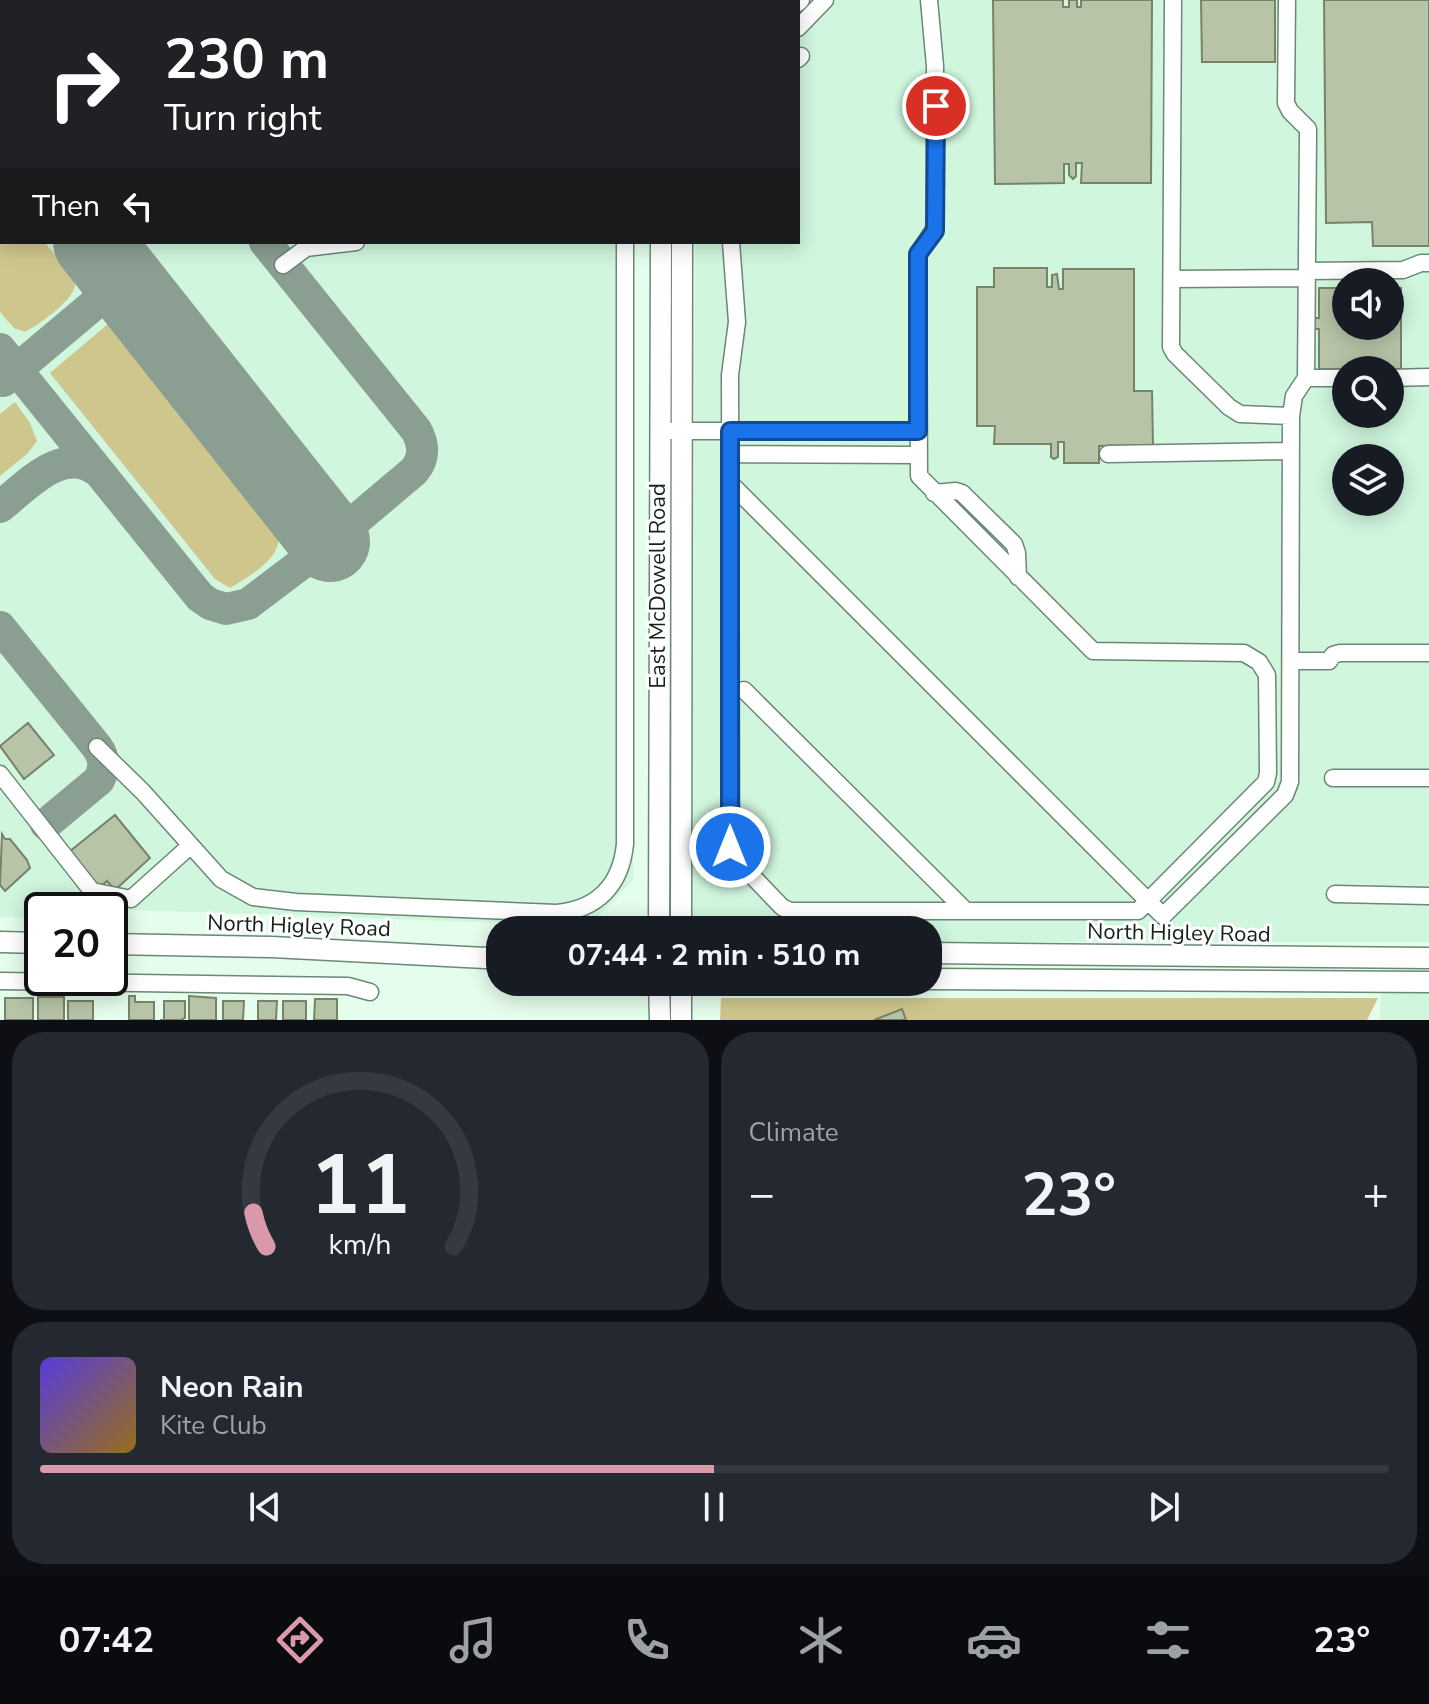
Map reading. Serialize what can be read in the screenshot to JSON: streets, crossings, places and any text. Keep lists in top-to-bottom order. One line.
{"streets":{"main road":["East McDowell Road","North Higley Road"]},"page":{"turn":["230 m","Turn right"],"then":"Then","limit":"20","trip":"07:44 · 2 min · 510 m","tile":"Climate","heat":["−","23°","+"],"song":["Neon Rain","Kite Club"],"tabs":["07:42","23°"],"gauge":["11","km/h"]}}
